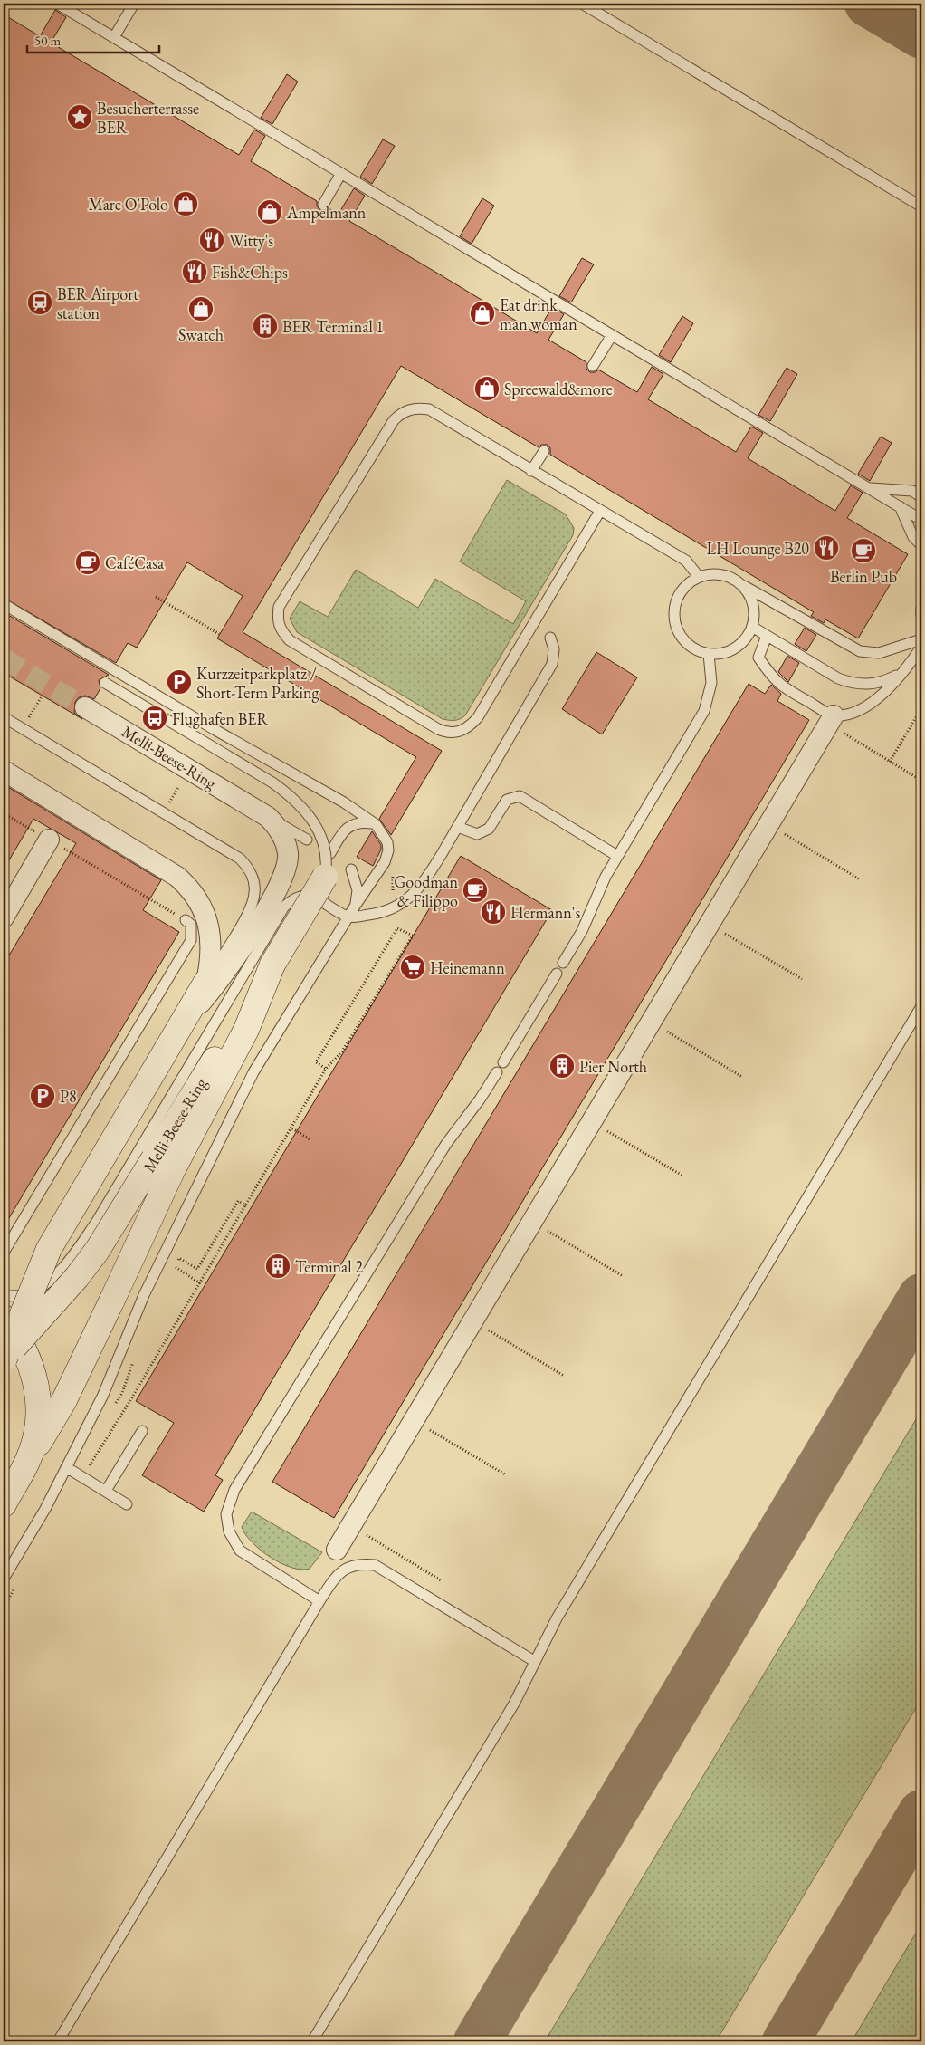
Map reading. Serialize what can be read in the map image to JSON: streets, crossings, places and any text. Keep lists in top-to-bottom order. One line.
{"streets":{"street":["Melli-Beese-Ring"]},"places":{"place":["Besucherterrasse BER"],"shop":["Marc O'Polo","Ampelmann","Swatch","Eat drink man woman","Spreewald&more"],"restaurant":["Witty's","Fish&Chips","LH Lounge B20","Hermann's"],"station":["BER Airport station"],"building":["BER Terminal 1","Pier North","Terminal 2"],"cafe":["Berlin Pub","CaféCasa","Goodman & Filippo"],"parking":["Kurzzeitparkplatz / Short-Term Parking","P8"],"bus stop":["Flughafen BER"],"supermarket":["Heinemann"]},"scale_bar":"50 m"}
